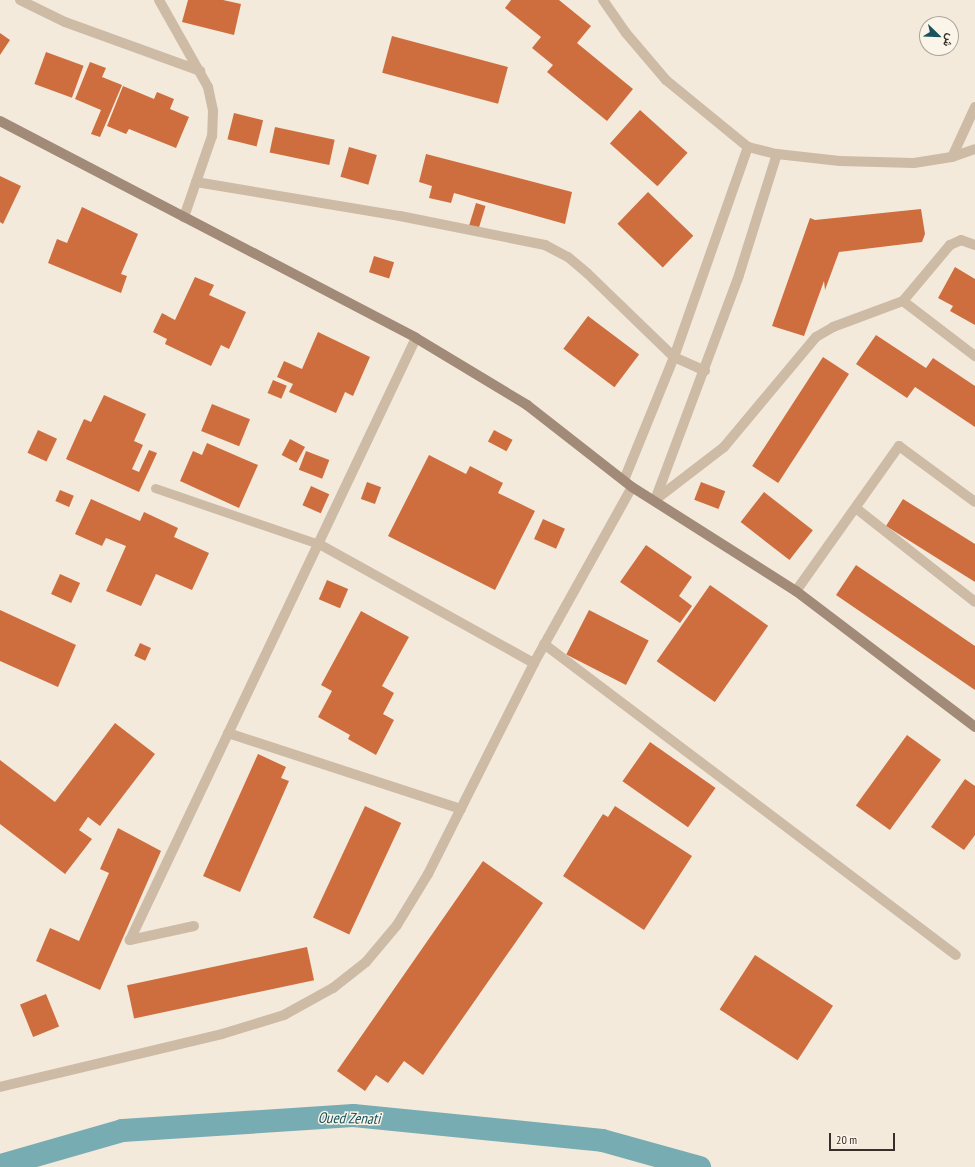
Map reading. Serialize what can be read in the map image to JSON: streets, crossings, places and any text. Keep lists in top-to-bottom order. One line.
{"water":["Oued Zenati"],"scale_bar":"20 m","north":"bottom right"}
